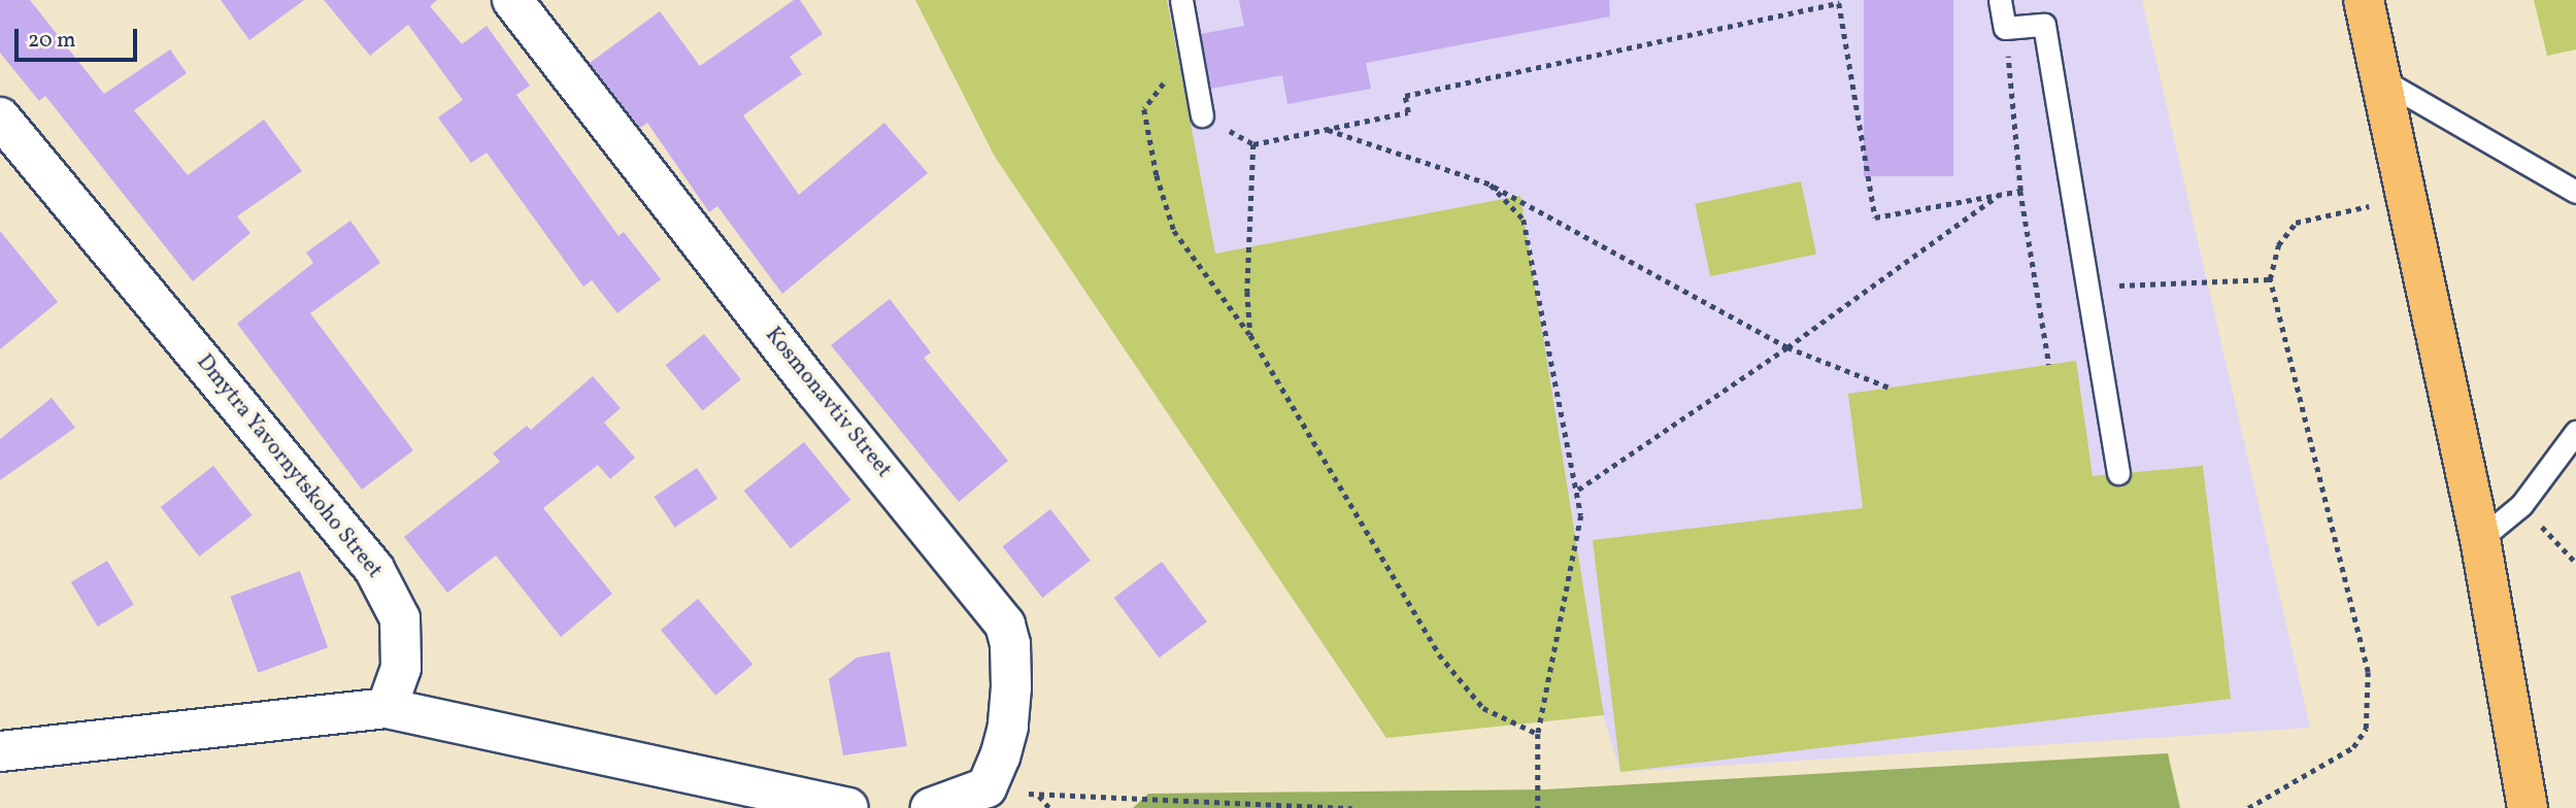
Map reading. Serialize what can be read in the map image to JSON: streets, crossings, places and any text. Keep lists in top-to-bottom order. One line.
{"streets":{"street":["Kosmonavtiv Street","Dmytra Yavornytskoho Street"]},"scale_bar":"20 m"}
